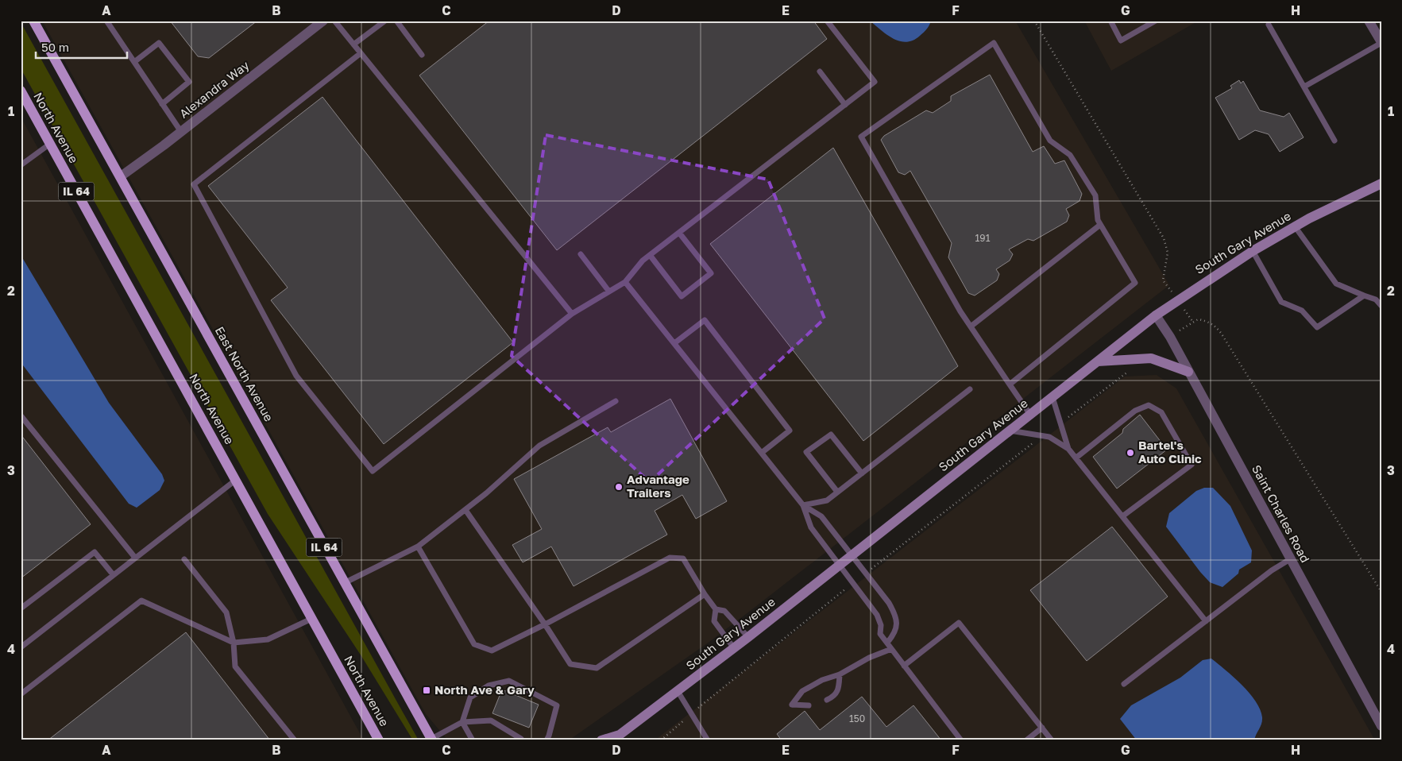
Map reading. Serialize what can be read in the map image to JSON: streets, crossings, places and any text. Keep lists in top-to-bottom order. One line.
{"streets":{"main road":["North Avenue","IL 64","South Gary Avenue","East North Avenue"],"street":["Alexandra Way","Saint Charles Road"]},"crossings":[["Alexandra Way","East North Avenue"],["South Gary Avenue","Saint Charles Road"]],"places":{"other":["Bartel's Auto Clinic","Advantage Trailers"],"transit":["North Ave & Gary"]},"house_numbers":["191","150"],"scale_bar":"50 m","grid":{"columns":["A","B","C","D","E","F","G","H"],"rows":["1","2","3","4"]}}
